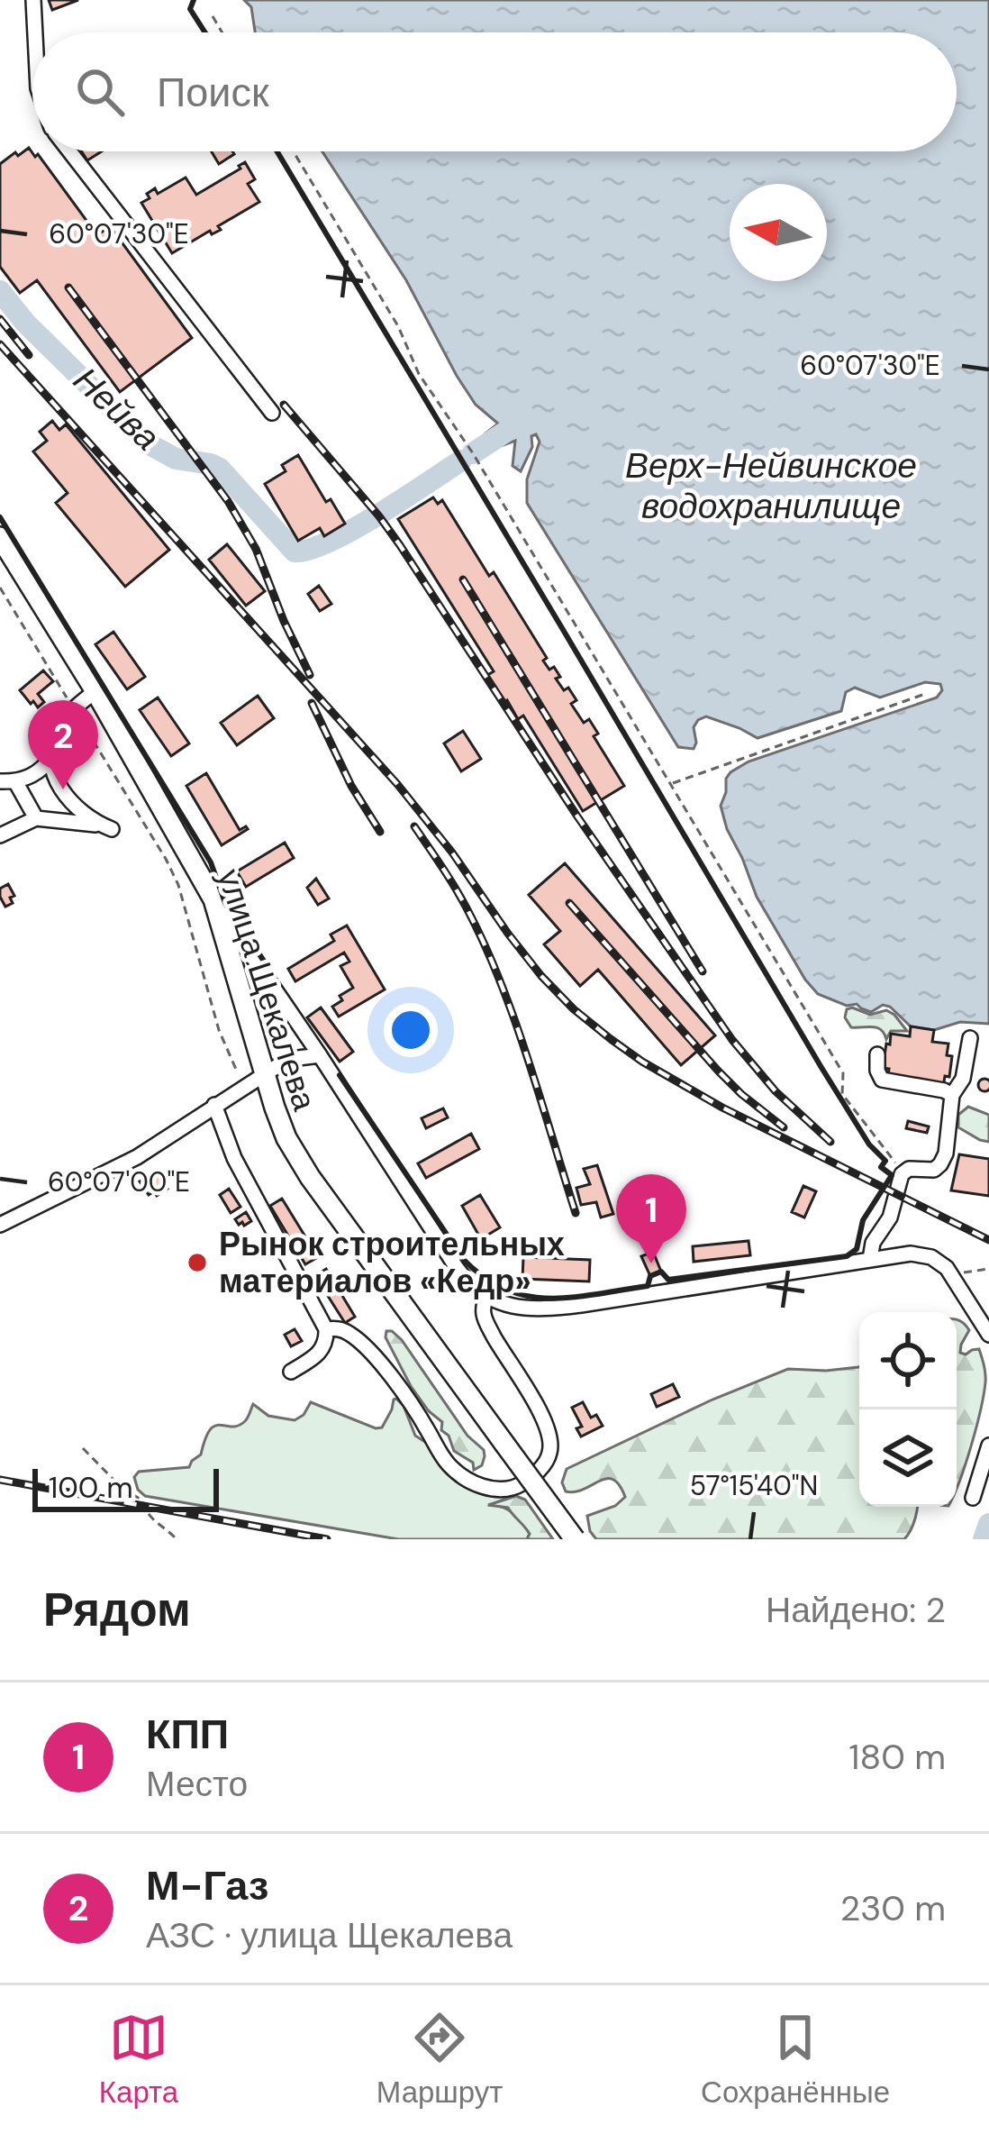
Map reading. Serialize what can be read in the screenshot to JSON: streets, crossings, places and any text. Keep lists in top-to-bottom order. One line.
{"streets":{"main road":["улица Щекалева"]},"water":["Нейва","Верх-Нейвинское водохранилище"],"places":["Рынок строительных материалов «Кедр»"],"scale_bar":"100 m","north":"left","page":{"search":"Поиск","pins":["2","1"],"scale":"100 m","heading":["Рядом","Найдено: 2"],"list":[{"mark":"1","name":"КПП","note":"Место","value":"180 m"},{"mark":"2","name":"М-Газ","note":"АЗС · улица Щекалева","value":"230 m"}],"nav":["Карта","Маршрут","Сохранённые"]},"coordinates":["60°07'30\"E","60°07'00\"E","57°15'40\"N"]}
